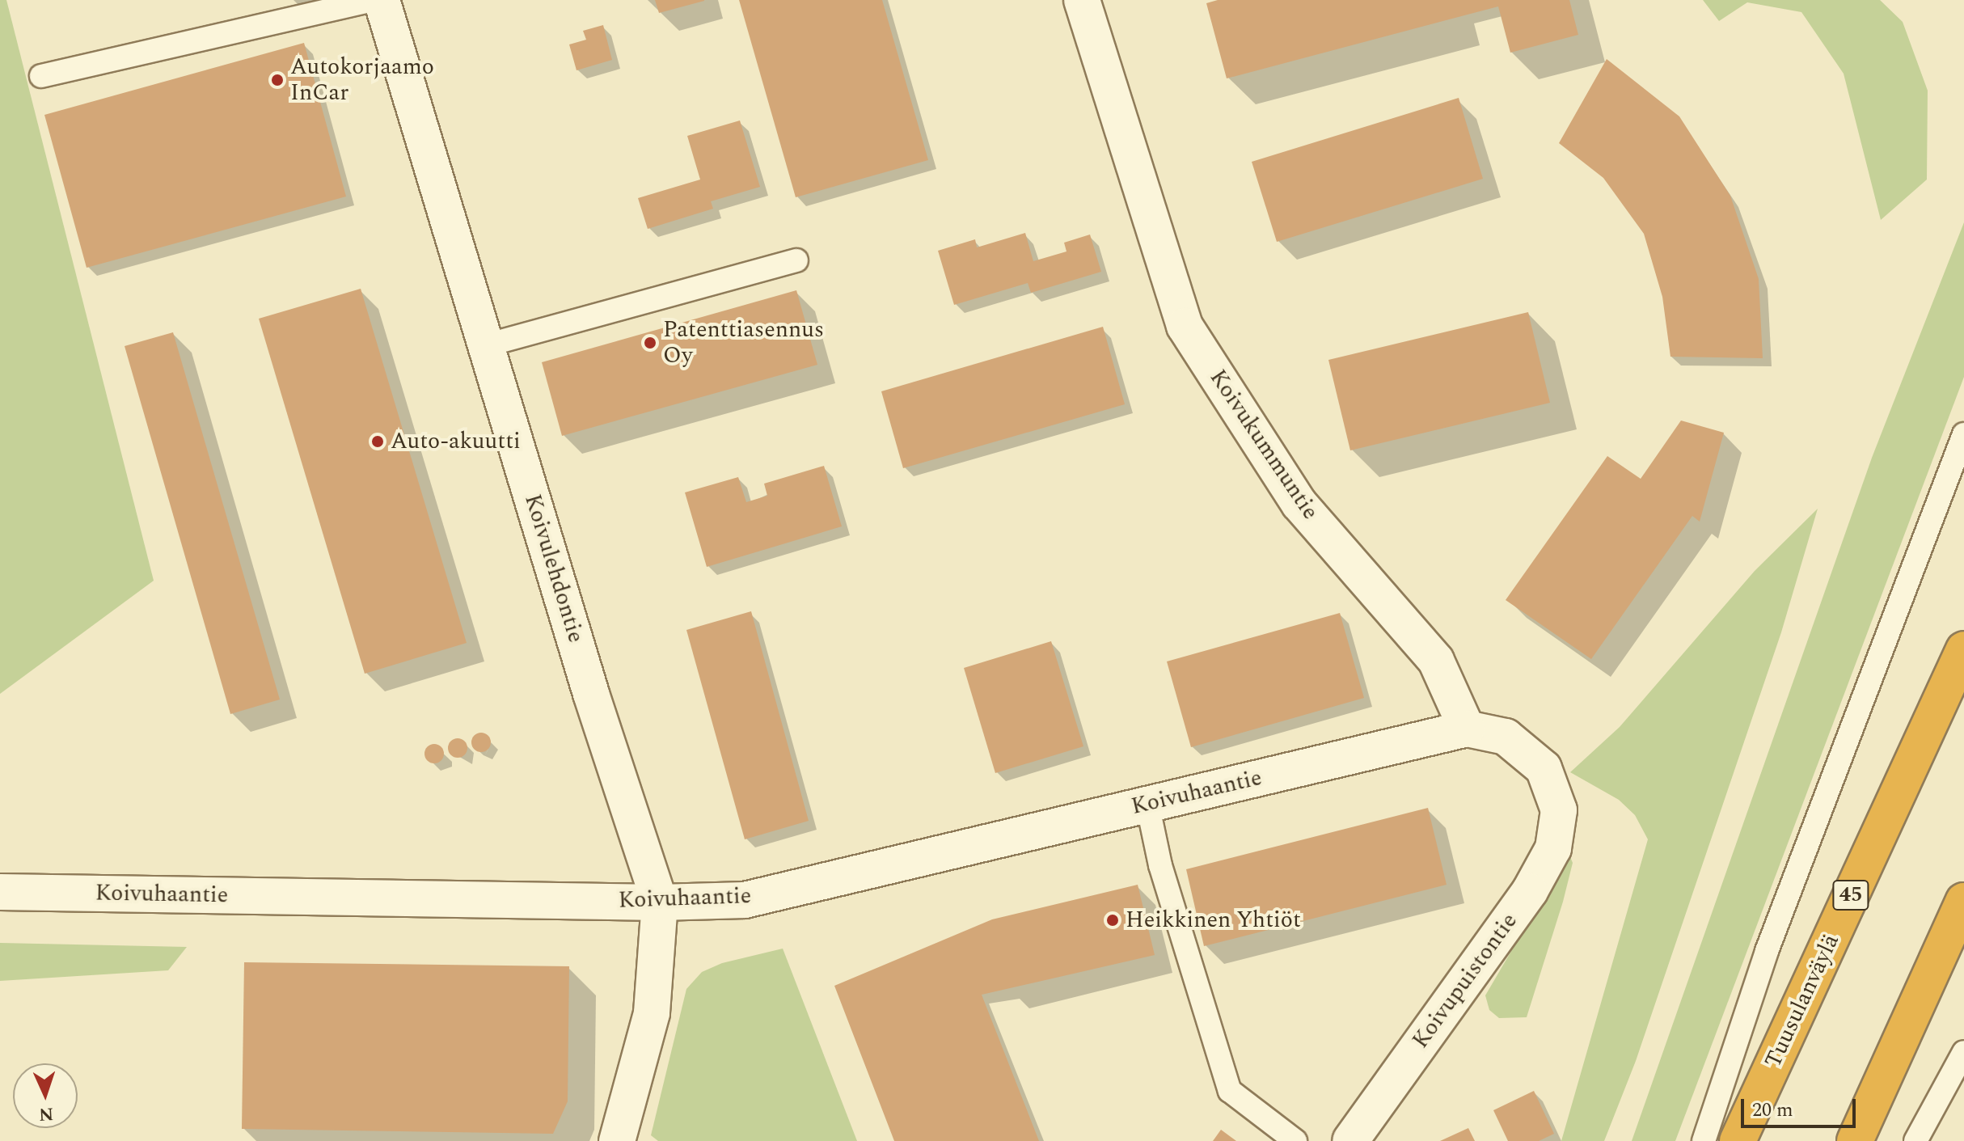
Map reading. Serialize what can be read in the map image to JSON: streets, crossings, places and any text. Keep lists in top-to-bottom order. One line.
{"streets":{"highway":["45","Tuusulanväylä"],"street":["Koivukummuntie","Koivulehdontie","Koivuhaantie","Koivupuistontie"]},"crossings":[["Koivukummuntie","Koivuhaantie"],["Koivukummuntie","Koivupuistontie"],["Koivulehdontie","Koivuhaantie"],["Koivuhaantie","Koivupuistontie"]],"places":["Autokorjaamo InCar","Patenttiasennus Oy","Auto-akuutti","Heikkinen Yhtiöt"],"scale_bar":"20 m","north":"bottom"}
